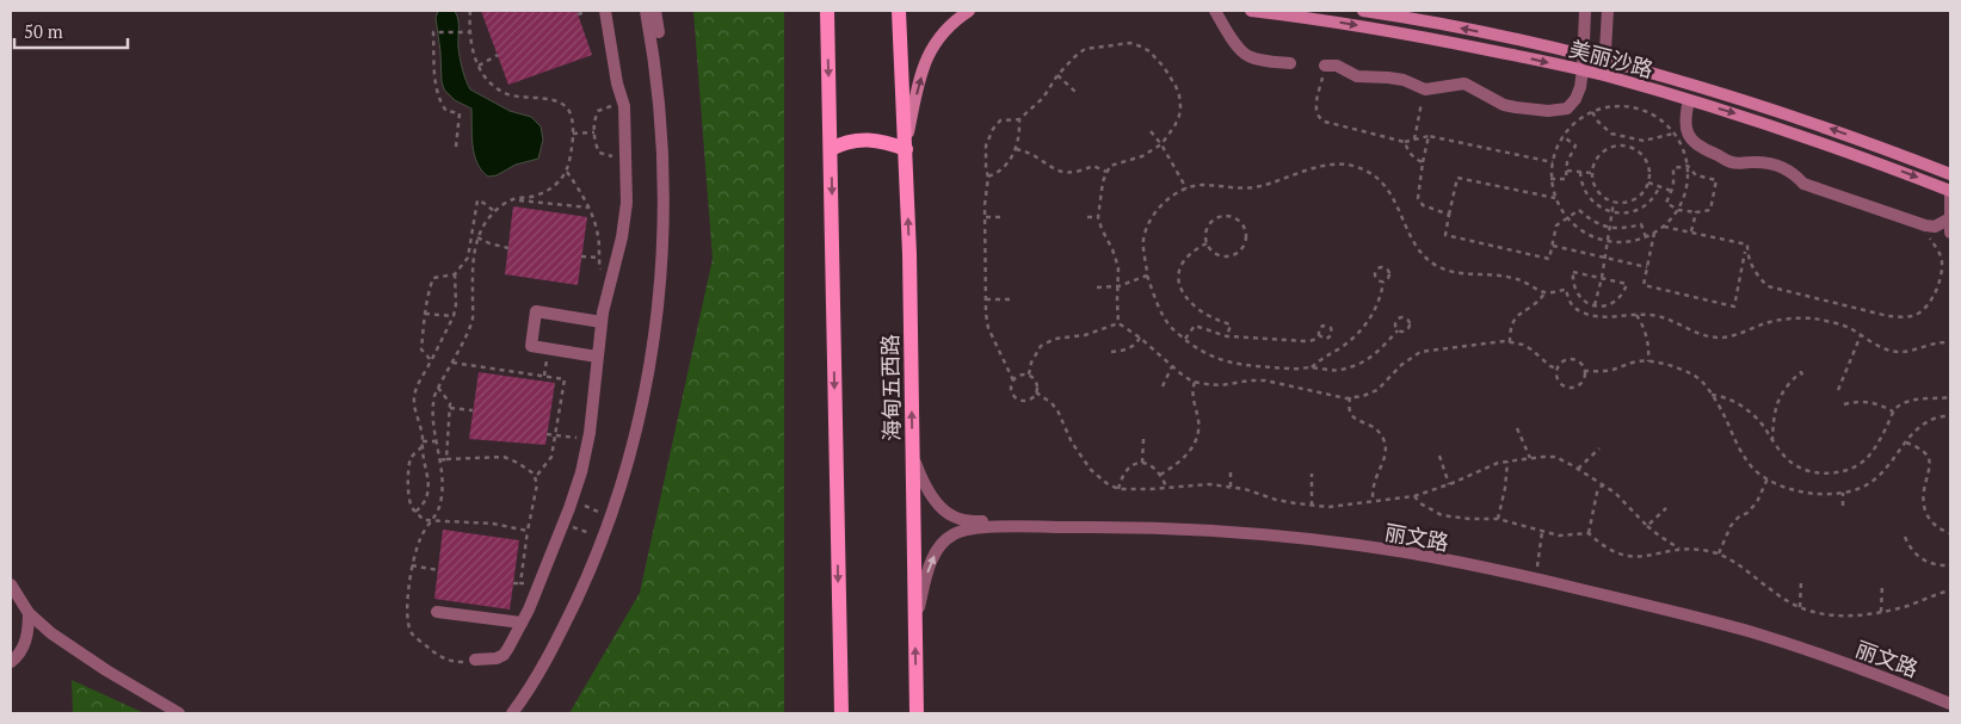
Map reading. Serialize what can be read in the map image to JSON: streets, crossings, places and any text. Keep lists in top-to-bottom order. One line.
{"streets":{"main road":["美丽沙路","海甸五西路"],"street":["丽文路"]},"crossings":[["海甸五西路","丽文路"]],"scale_bar":"50 m"}
